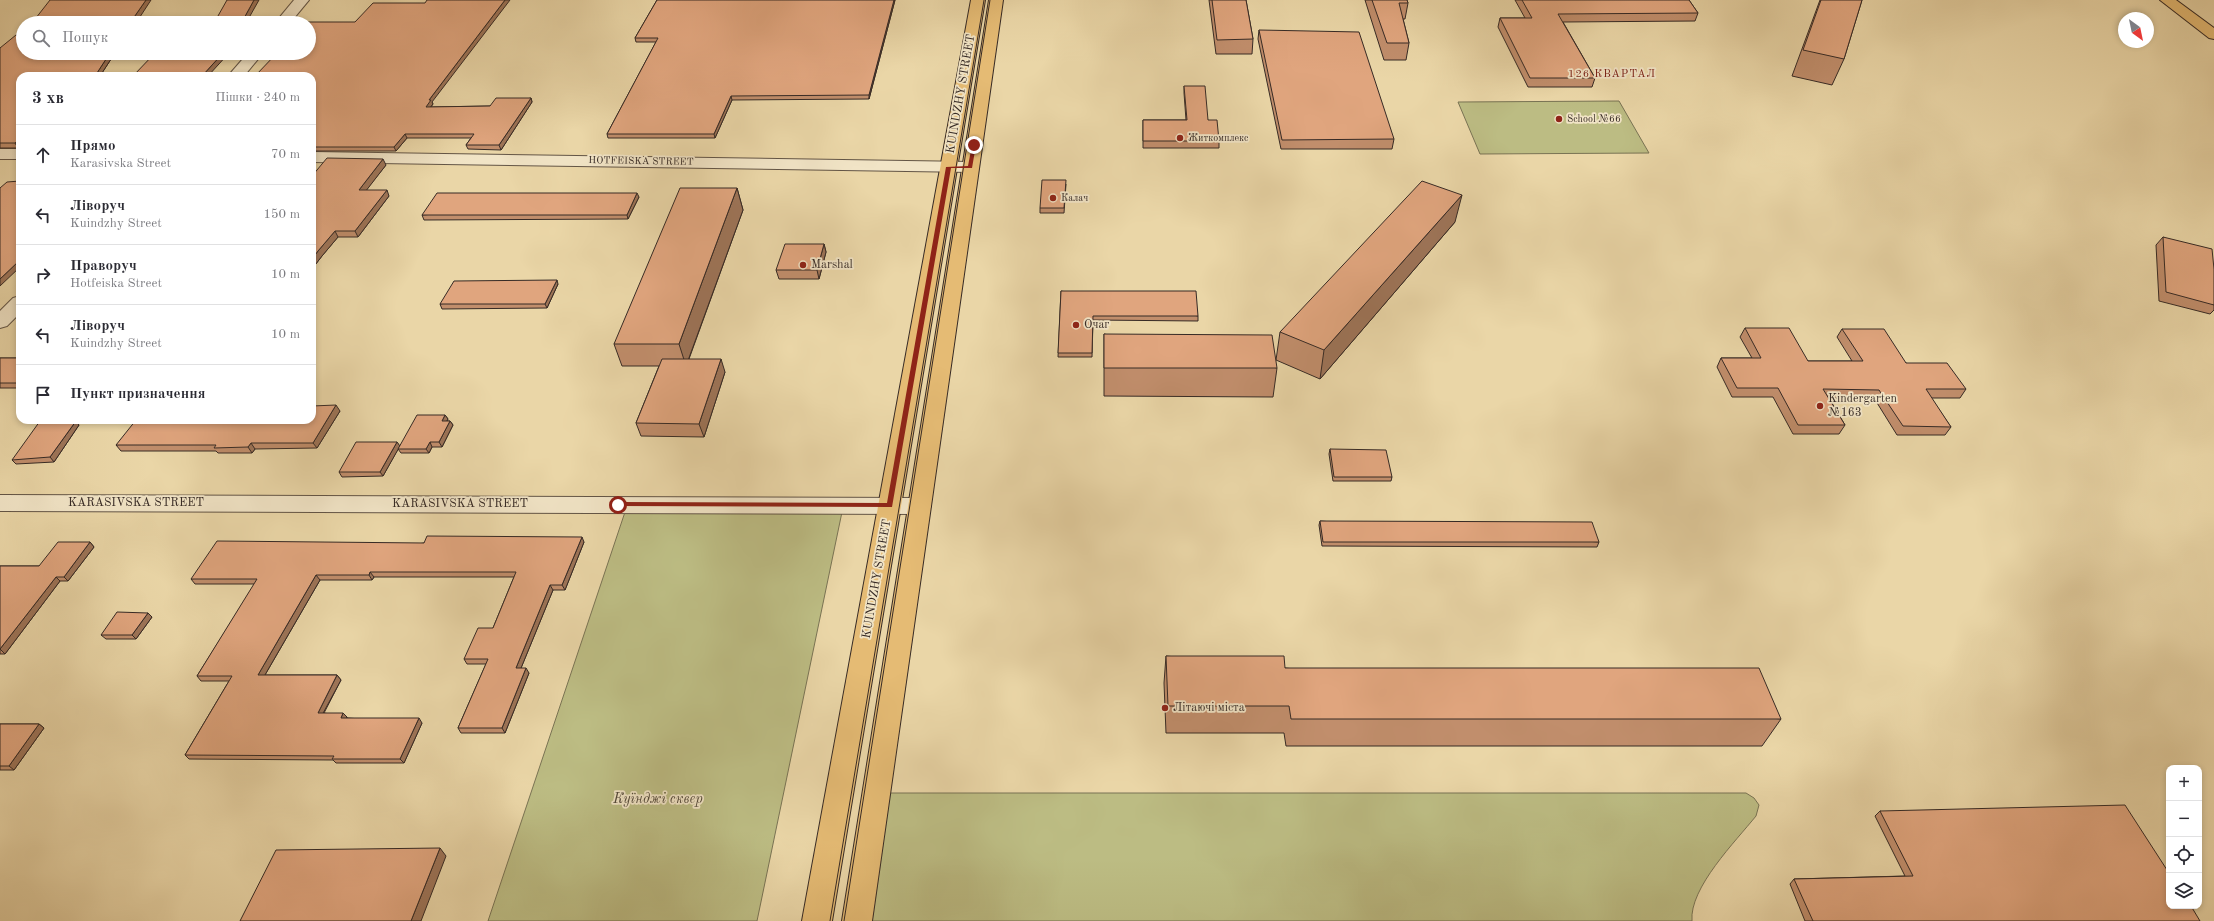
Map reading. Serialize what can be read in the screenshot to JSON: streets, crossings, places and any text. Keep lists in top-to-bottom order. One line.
{"streets":{"main road":["KUINDZHY STREET"],"street":["HOTFEISKA STREET","KARASIVSKA STREET"]},"crossings":[["KUINDZHY STREET","HOTFEISKA STREET"],["KUINDZHY STREET","KARASIVSKA STREET"]],"districts":["126 КВАРТАЛ"],"parks":["Куїнджі сквер"],"places":["School №66","Житкомплекс","Калач","Marshal","Очаг","Kindergarten №163","Літаючі міста"],"north":"bottom right","page":{"search":"Пошук","heading":["3 хв","Пішки · 240 m"],"list":[["Прямо","Karasivska Street","70 m"],["Ліворуч","Kuindzhy Street","150 m"],["Праворуч","Hotfeiska Street","10 m"],["Ліворуч","Kuindzhy Street","10 m"],"Пункт призначення"],"map_buttons":["+","−"]}}
